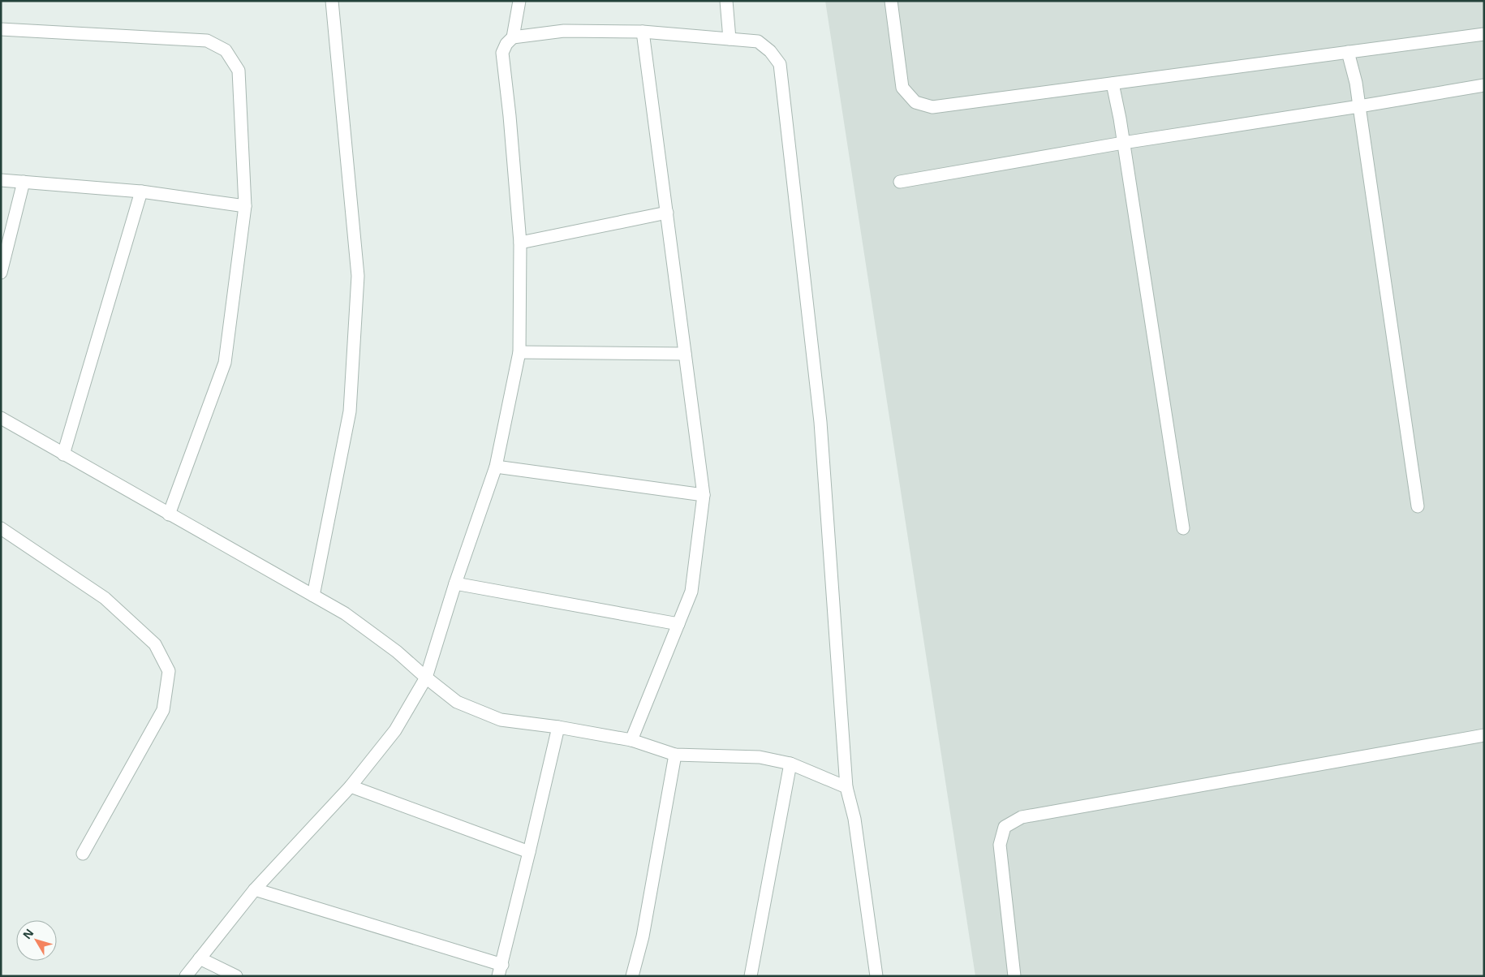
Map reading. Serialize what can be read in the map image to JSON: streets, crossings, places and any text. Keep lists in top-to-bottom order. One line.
{"north":"top left"}
